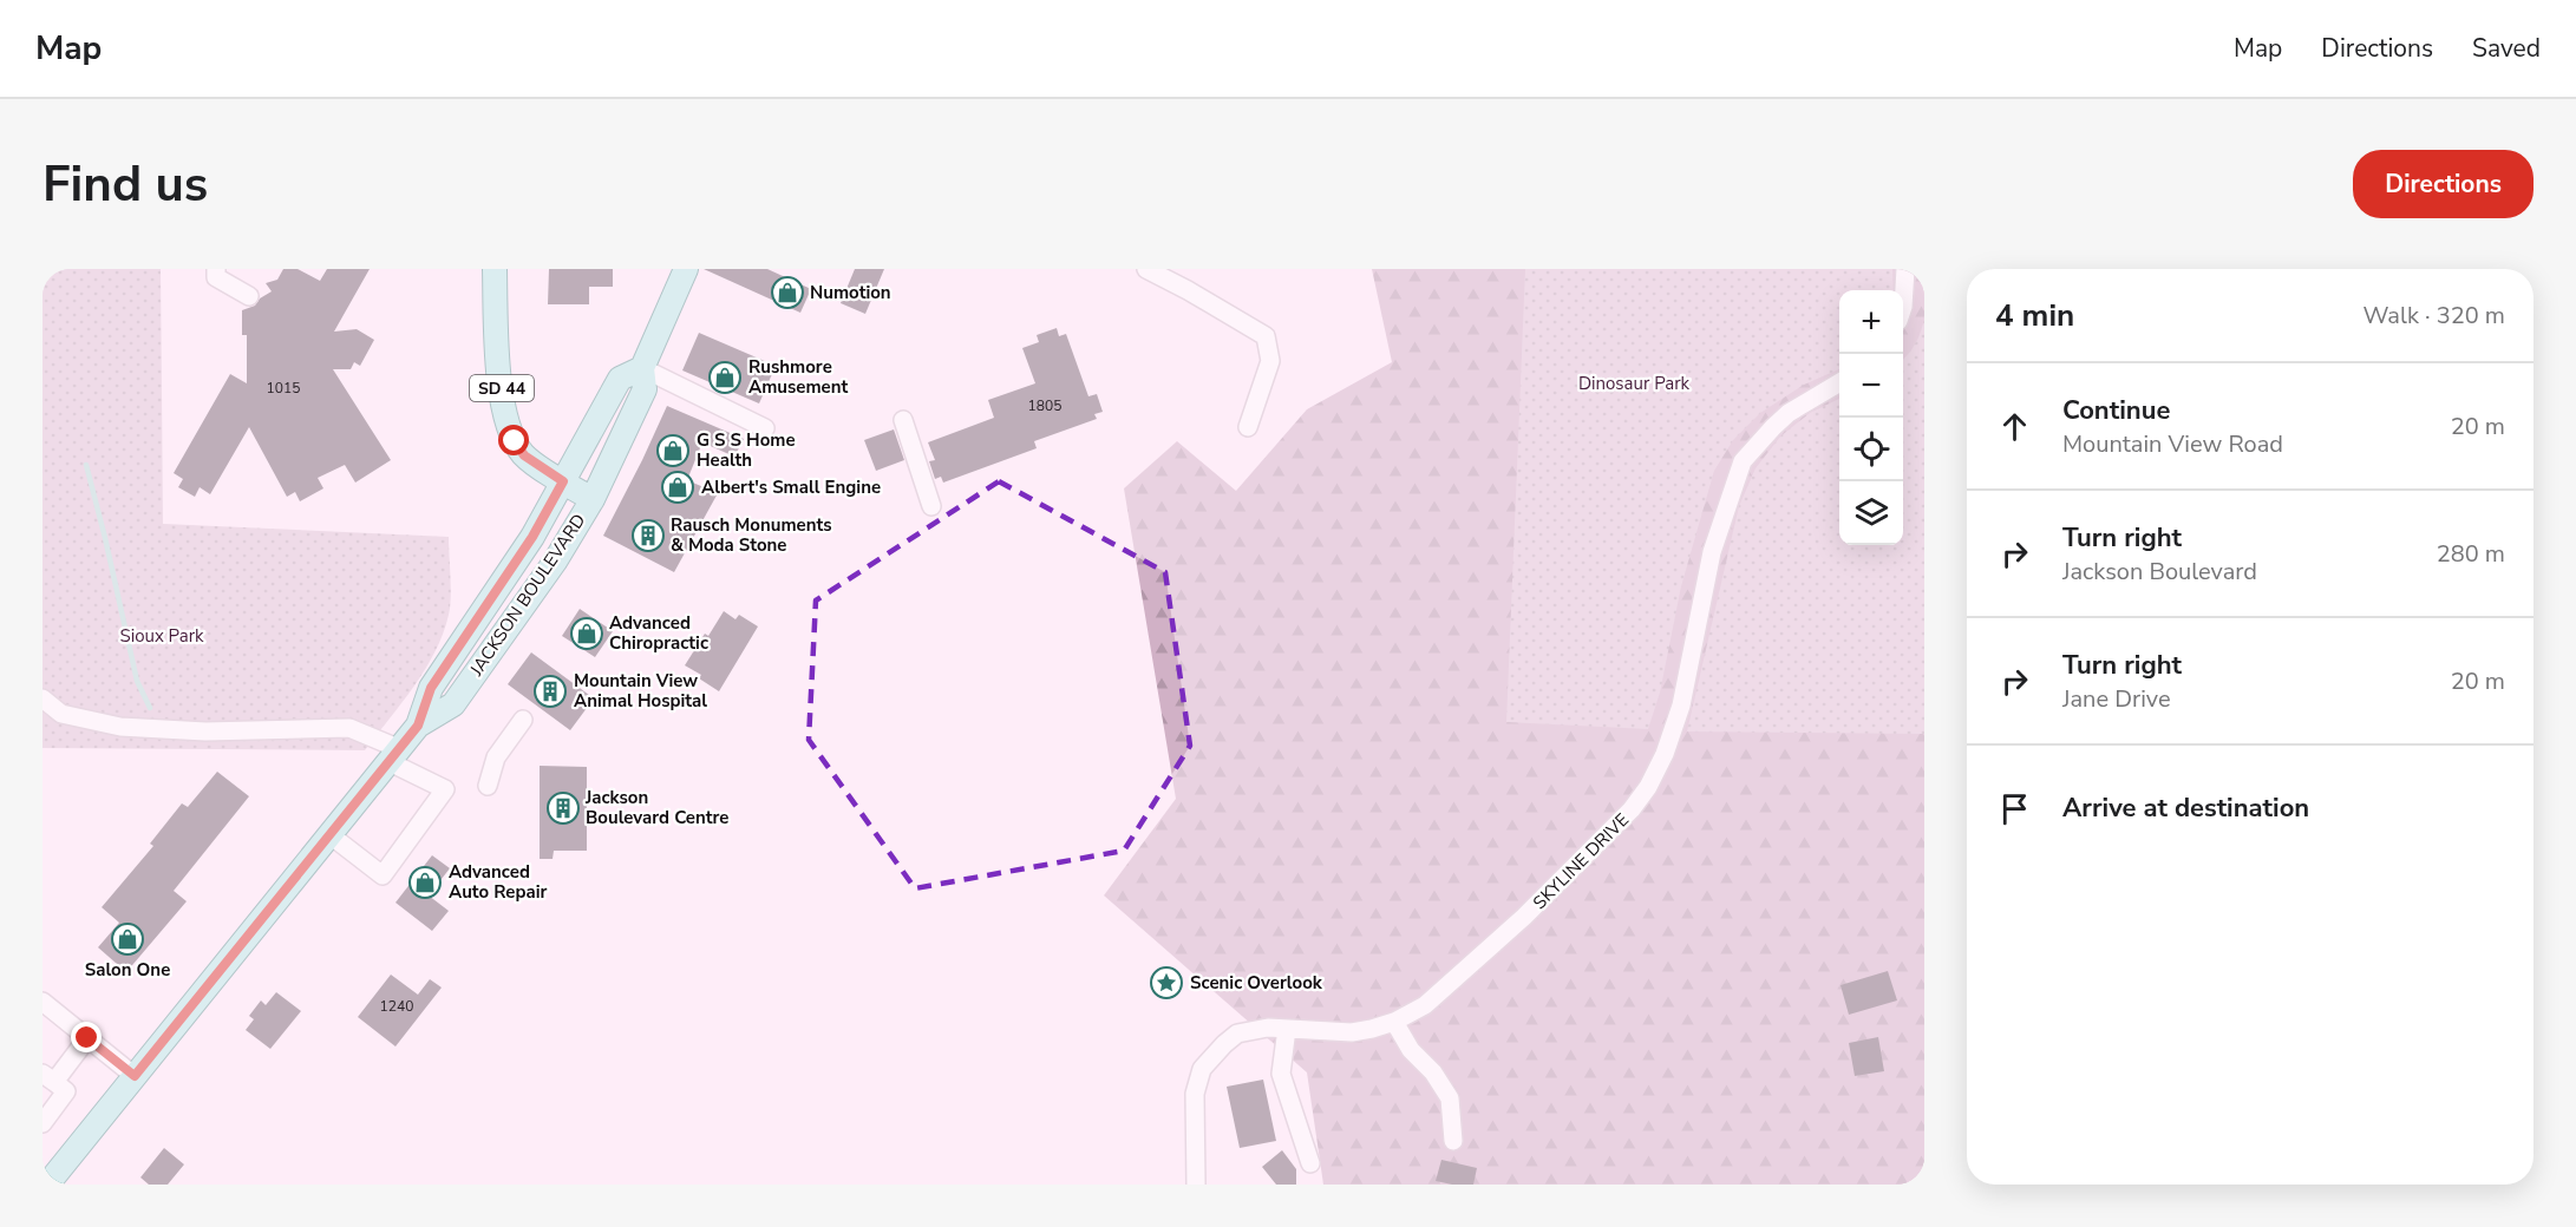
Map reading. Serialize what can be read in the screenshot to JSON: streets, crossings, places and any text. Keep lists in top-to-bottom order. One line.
{"streets":{"main road":["SD 44","JACKSON BOULEVARD"],"street":["SKYLINE DRIVE"]},"crossings":[["SD 44","JACKSON BOULEVARD"]],"parks":["Dinosaur Park","Sioux Park"],"places":{"shop":["Numotion","Rushmore Amusement","G S S Home Health","Albert's Small Engine","Advanced Chiropractic","Advanced Auto Repair","Salon One"],"building":["Rausch Monuments & Moda Stone","Mountain View Animal Hospital","Jackson Boulevard Centre"],"place":["Scenic Overlook"]},"house_numbers":["1015","1805","1240"],"page":{"header":"Map","nav":["Map","Directions","Saved"],"buttons":"Directions","title":"Find us","heading":["4 min","Walk · 320 m"],"map_buttons":["+","−"],"list":[["Continue","Mountain View Road","20 m"],["Turn right","Jackson Boulevard","280 m"],["Turn right","Jane Drive","20 m"],"Arrive at destination"]}}
